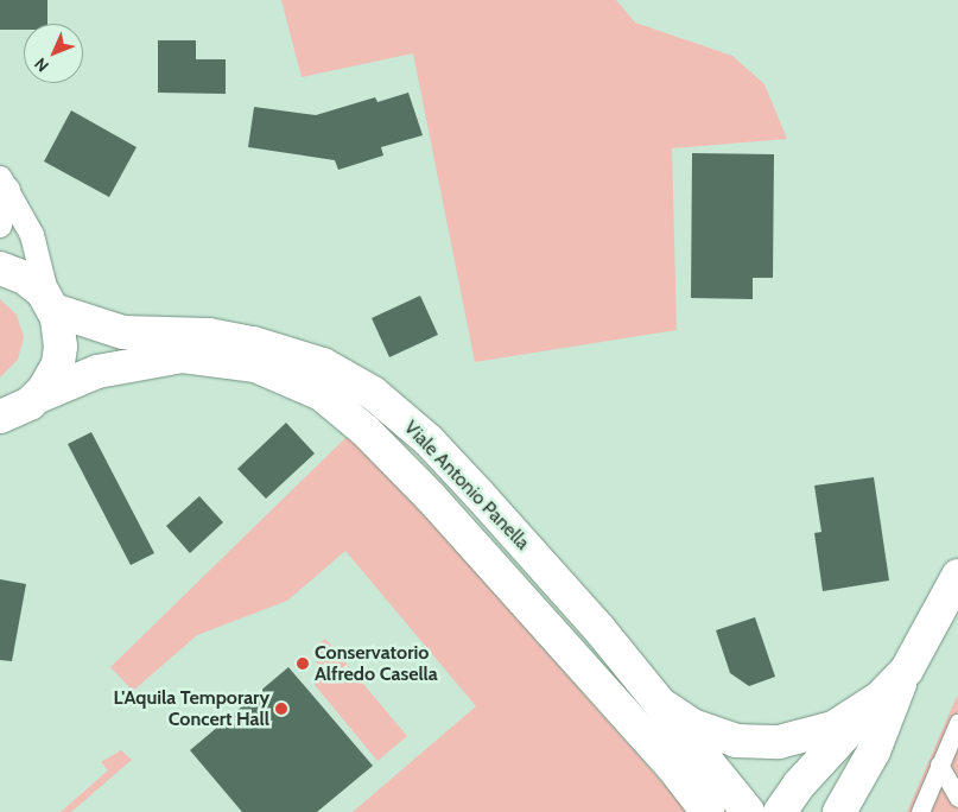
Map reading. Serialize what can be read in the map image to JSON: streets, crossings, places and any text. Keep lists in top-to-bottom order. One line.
{"streets":{"main road":["Viale Antonio Panella"]},"places":["Conservatorio Alfredo Casella","L'Aquila Temporary Concert Hall"],"north":"bottom left"}
